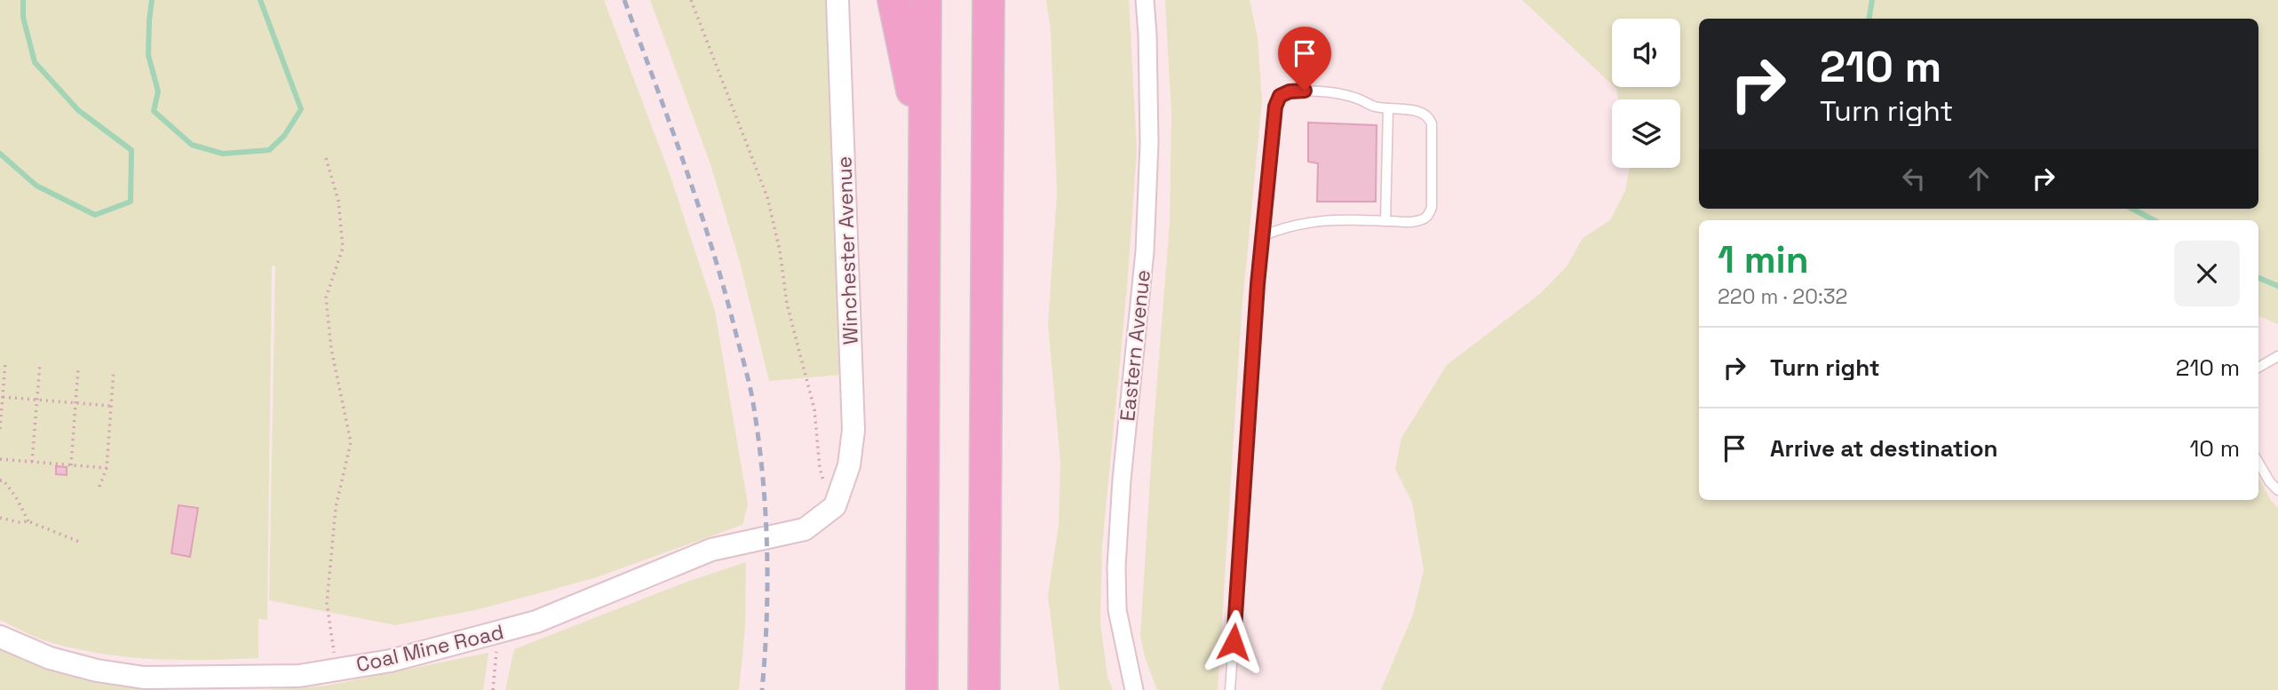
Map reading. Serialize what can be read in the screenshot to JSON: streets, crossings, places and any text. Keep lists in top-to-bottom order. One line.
{"streets":{"street":["Winchester Avenue","Eastern Avenue","Coal Mine Road"]},"crossings":[["Winchester Avenue","Coal Mine Road"]],"page":{"turn":["210 m","Turn right"],"heading":["1 min","220 m · 20:32"],"list":[{"name":"Turn right","value":"210 m"},{"name":"Arrive at destination","value":"10 m"}]}}
